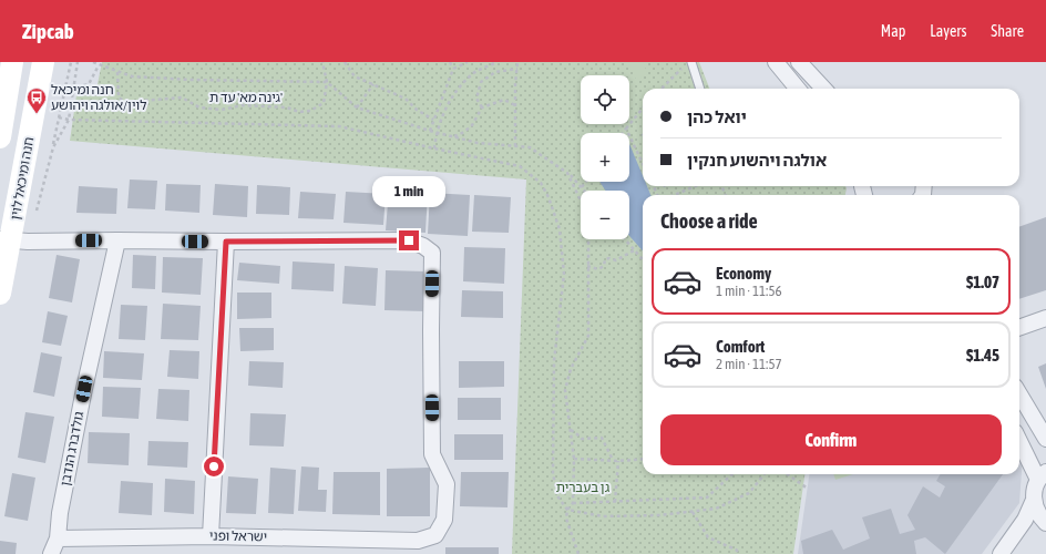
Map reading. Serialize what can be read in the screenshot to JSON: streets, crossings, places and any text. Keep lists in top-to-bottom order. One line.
{"streets":{"main road":["חנה ומיכאל לוין"],"street":["גולדברג הנדבן","ישראל ופני"],"path":["גינה מא' עד ת'"]},"crossings":[["גולדברג הנדבן","ישראל ופני"]],"parks":["גן בעברית"],"places":{"bus stop":["חנה ומיכאל לוין/אולגה ויהושע"]},"page":{"header":"Zipcab","nav":["Map","Layers","Share"],"map_buttons":["+","−"],"banner":["יואל כהן","אולגה ויהשוע חנקין"],"bubble":"1 min","heading":"Choose a ride","list":[{"name":"Economy","note":"1 min · 11:56","value":"$1.07"},{"name":"Comfort","note":"2 min · 11:57","value":"$1.45"}],"buttons":"Confirm"}}
